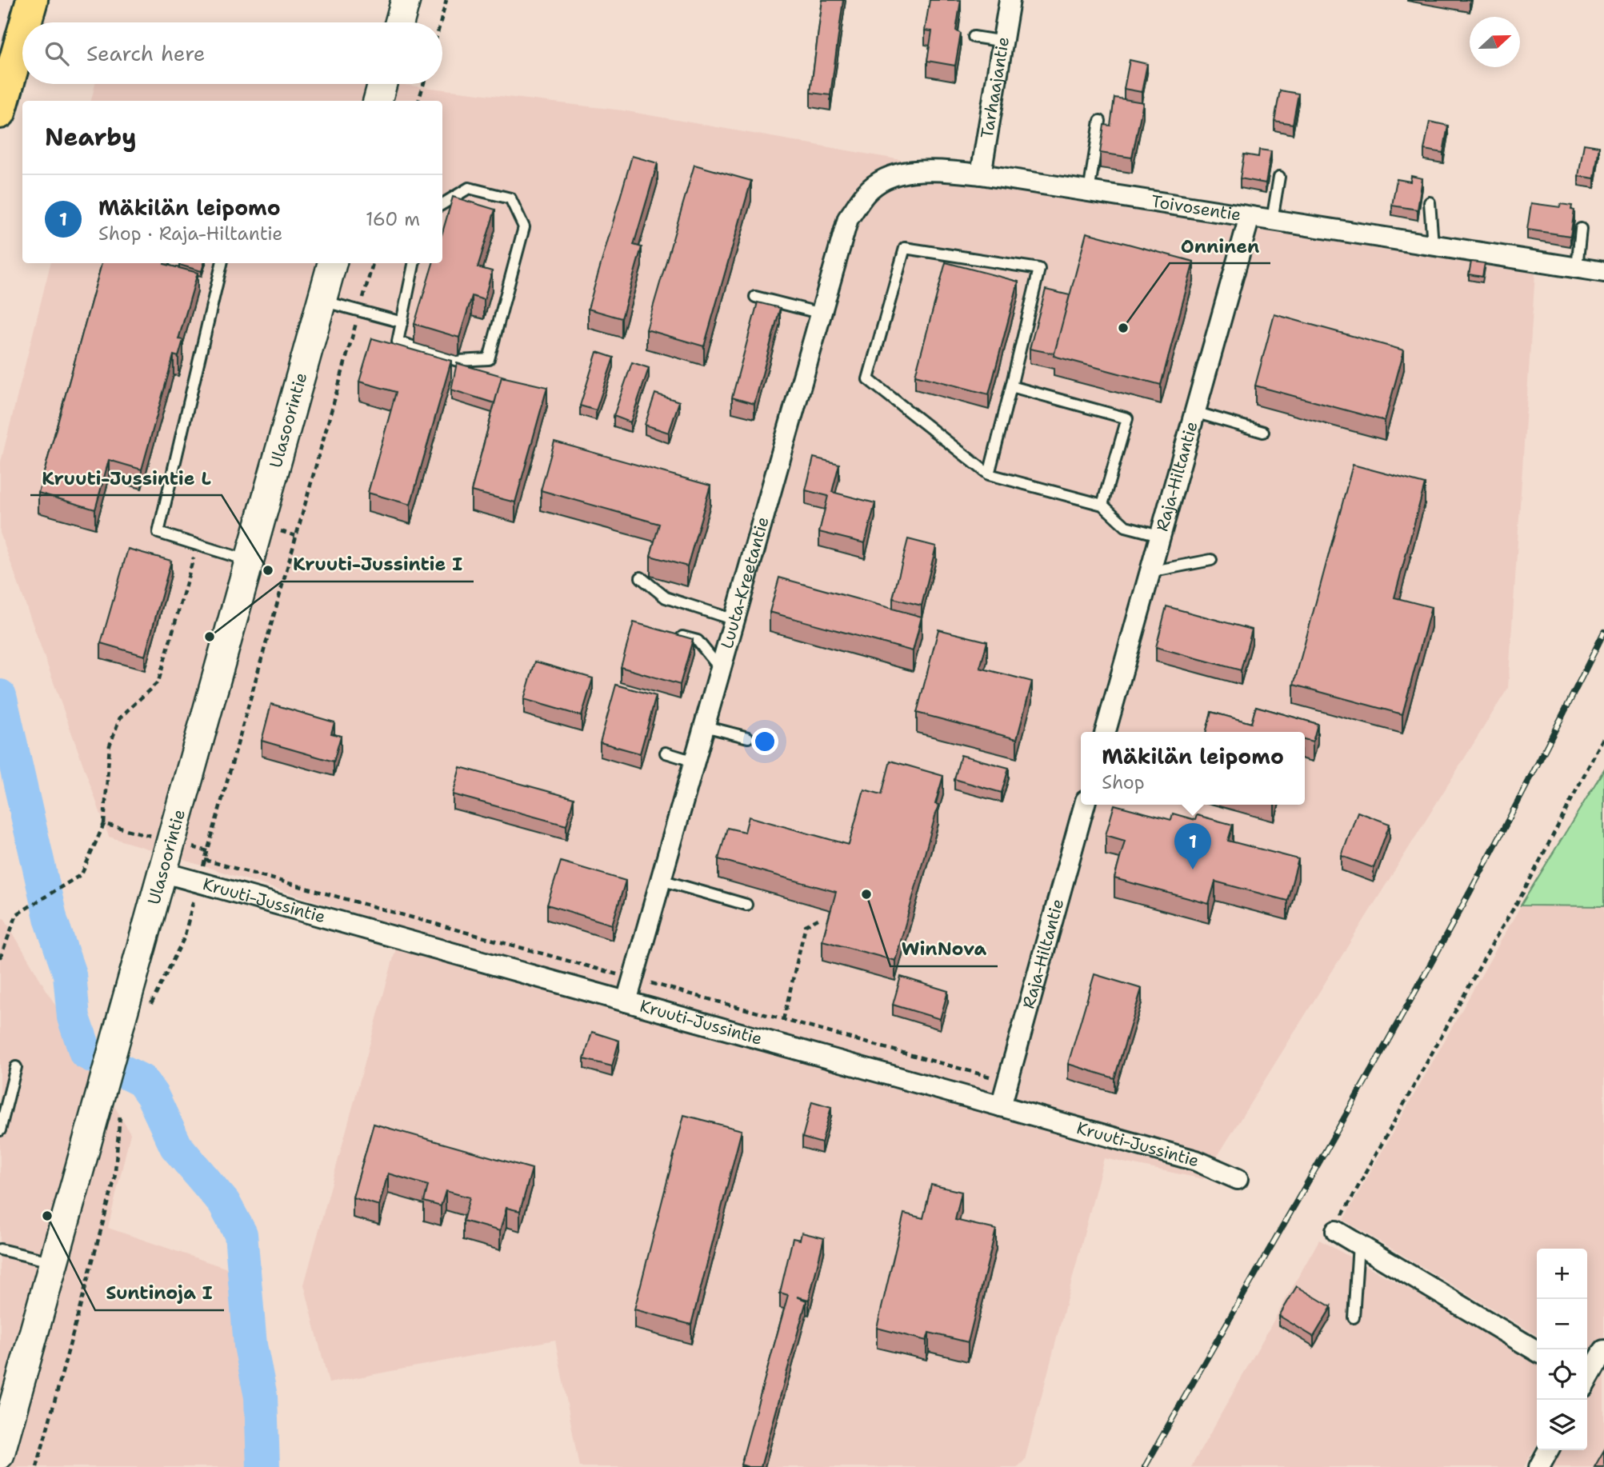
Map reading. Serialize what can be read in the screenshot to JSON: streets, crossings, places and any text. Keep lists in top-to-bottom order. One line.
{"streets":{"street":["Tarhaajantie","Toivosentie","Ulasoorintie","Raja-Hiltantie","Luuta-Kreetantie","Kruuti-Jussintie"]},"crossings":[["Tarhaajantie","Toivosentie"],["Toivosentie","Raja-Hiltantie"],["Toivosentie","Luuta-Kreetantie"],["Ulasoorintie","Kruuti-Jussintie"],["Raja-Hiltantie","Kruuti-Jussintie"],["Luuta-Kreetantie","Kruuti-Jussintie"]],"places":["Onninen","Kruuti-Jussintie L","Kruuti-Jussintie I","WinNova","Suntinoja I"],"north":"right","page":{"search":"Search here","heading":"Nearby","list":[{"mark":"1","name":"Mäkilän leipomo","note":"Shop · Raja-Hiltantie","value":"160 m"}],"popup":["Mäkilän leipomo","Shop"],"pins":"1","map_buttons":["+","−"]}}
